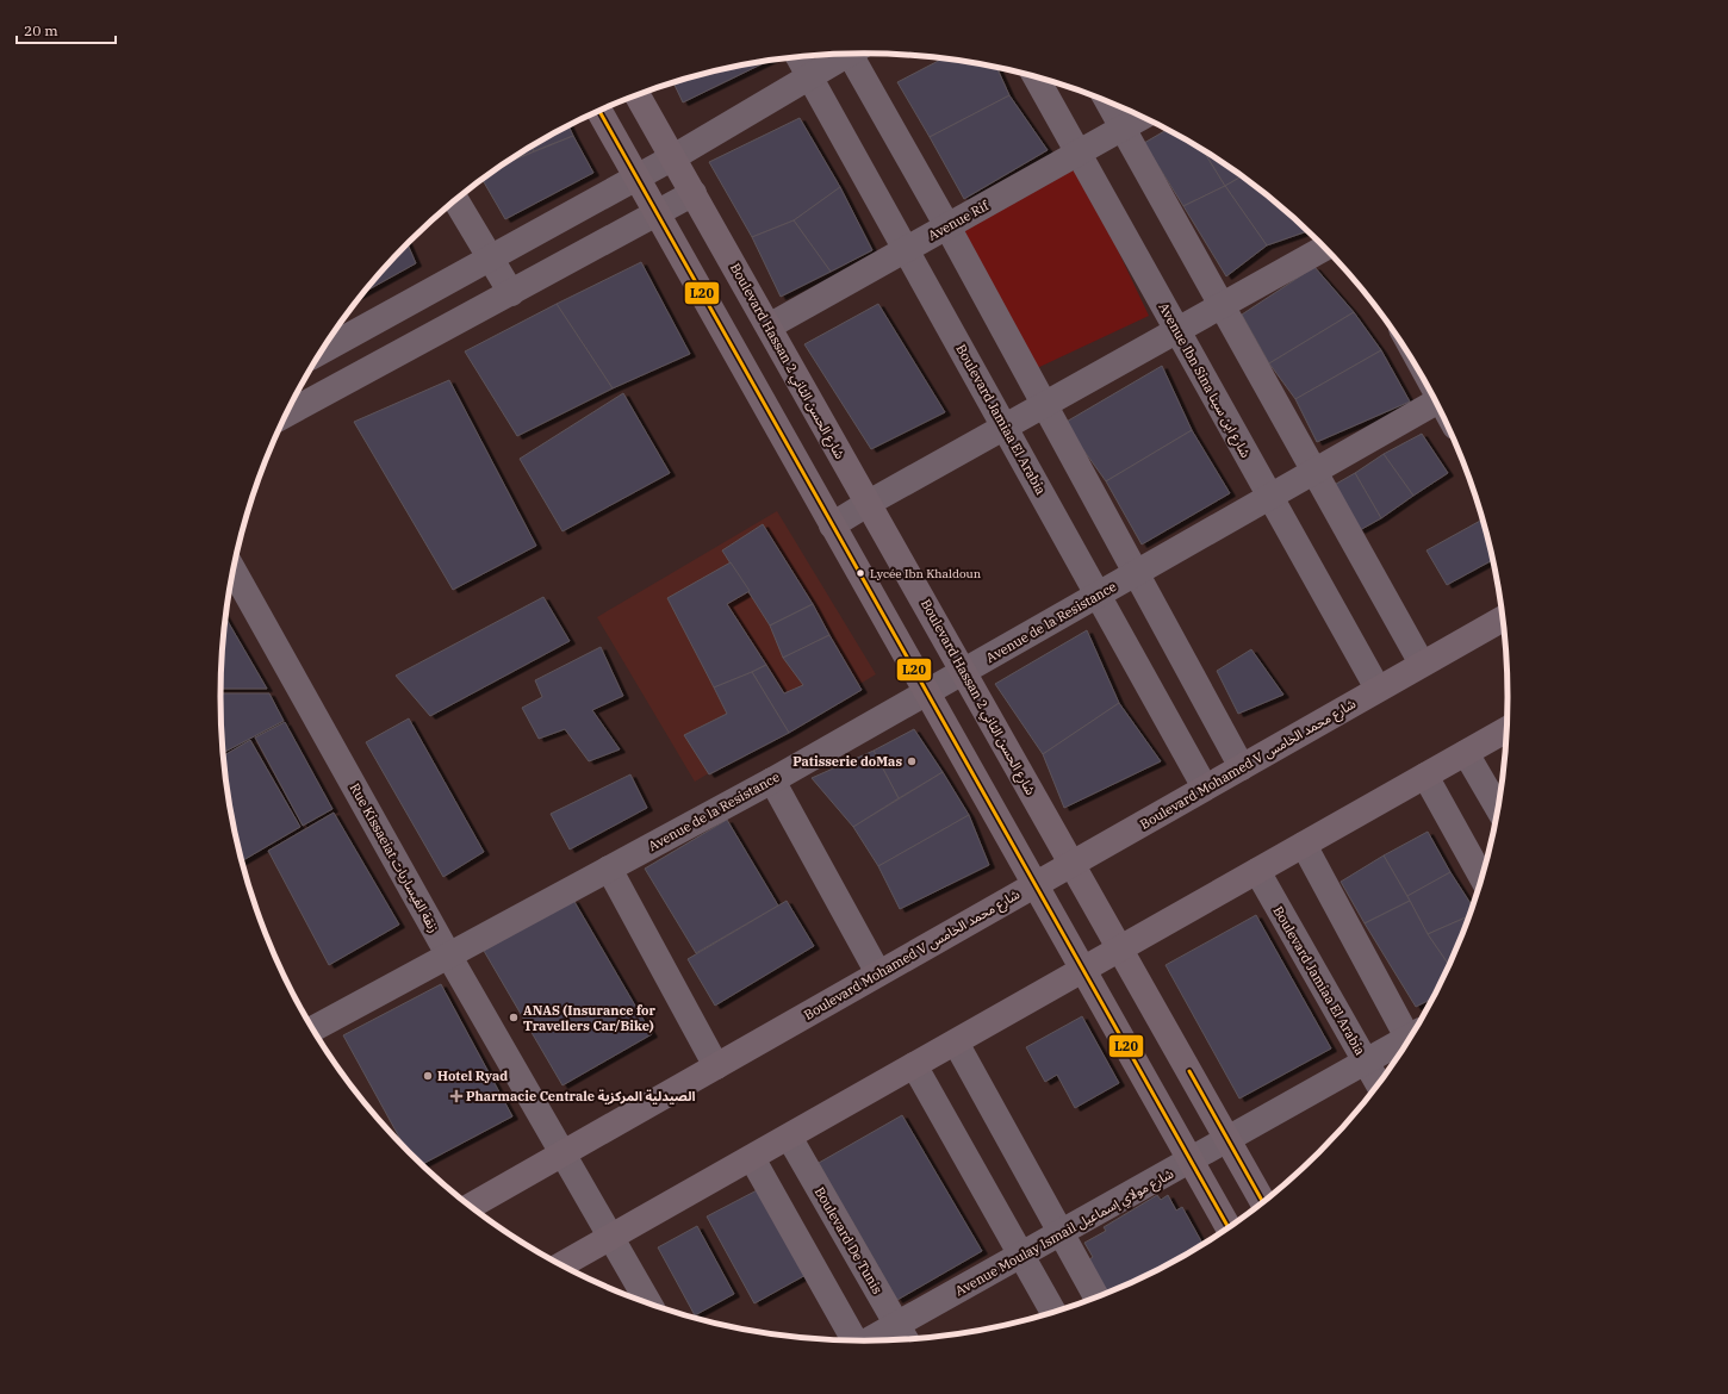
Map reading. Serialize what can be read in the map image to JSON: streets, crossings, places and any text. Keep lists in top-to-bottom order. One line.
{"streets":{"street":["Avenue Rif","Boulevard Hassan 2 شارع الحسن الثاني","Avenue Ibn Sina شارع ابن سينا","Boulevard Jamiaa El Arabia","Avenue de la Resistance","Boulevard Mohamed V شارع محمد الخامس","Rue Kissaeiat زنقة القيساريات","Avenue Moulay Ismail شارع مولاي إسماعيل","Boulevard De Tunis"]},"crossings":[["Avenue Rif","Boulevard Hassan 2 شارع الحسن الثاني"],["Avenue Rif","Avenue Ibn Sina شارع ابن سينا"],["Avenue Rif","Boulevard Jamiaa El Arabia"],["Boulevard Hassan 2 شارع الحسن الثاني","Avenue de la Resistance"],["Boulevard Hassan 2 شارع الحسن الثاني","Boulevard Mohamed V شارع محمد الخامس"],["Boulevard Hassan 2 شارع الحسن الثاني","Avenue Moulay Ismail شارع مولاي إسماعيل"],["Avenue Ibn Sina شارع ابن سينا","Avenue de la Resistance"],["Avenue Ibn Sina شارع ابن سينا","Boulevard Mohamed V شارع محمد الخامس"],["Boulevard Jamiaa El Arabia","Avenue de la Resistance"],["Boulevard Jamiaa El Arabia","Boulevard Mohamed V شارع محمد الخامس"],["Boulevard Jamiaa El Arabia","Avenue Moulay Ismail شارع مولاي إسماعيل"],["Avenue de la Resistance","Rue Kissaeiat زنقة القيساريات"],["Boulevard Mohamed V شارع محمد الخامس","Rue Kissaeiat زنقة القيساريات"],["Avenue Moulay Ismail شارع مولاي إسماعيل","Boulevard De Tunis"]],"places":{"other":["Lycée Ibn Khaldoun","Patisserie doMas","ANAS (Insurance for Travellers Car/Bike)","Hotel Ryad"],"health":["Pharmacie Centrale الصيدلية المركزية"]},"lines":["transit line L20"],"scale_bar":"20 m"}
